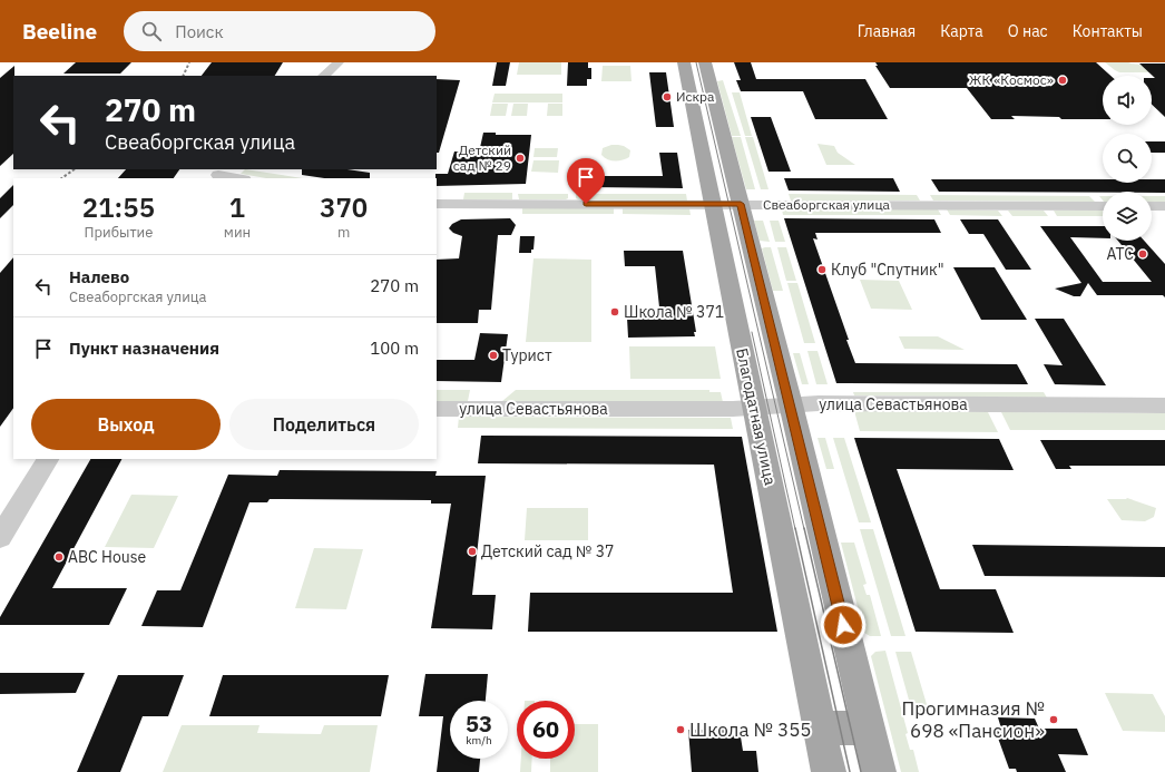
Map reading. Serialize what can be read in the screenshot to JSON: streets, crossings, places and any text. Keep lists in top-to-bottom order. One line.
{"streets":{"main road":["Благодатная улица"],"street":["Свеаборгская улица","улица Севастьянова"]},"crossings":[["Свеаборгская улица","Благодатная улица"],["улица Севастьянова","Благодатная улица"]],"places":["ЖК «Космос»","Искра","Детский сад № 29","АТС","Клуб \"Спутник\"","Школа № 371","Турист","Детский сад № 37","ABC House","Прогимназия № 698 «Пансион»","Школа № 355"],"page":{"header":"Beeline","search":"Поиск","nav":["Главная","Карта","О нас","Контакты"],"turn":["270 m","Свеаборгская улица"],"eta":["21:55","Прибытие","1","мин","370","m"],"list":[{"name":"Налево","note":"Свеаборгская улица","value":"270 m"},{"name":"Пункт назначения","value":"100 m"}],"buttons":["Выход","Поделиться"],"speed":"53 km/h","limit":"60"}}
